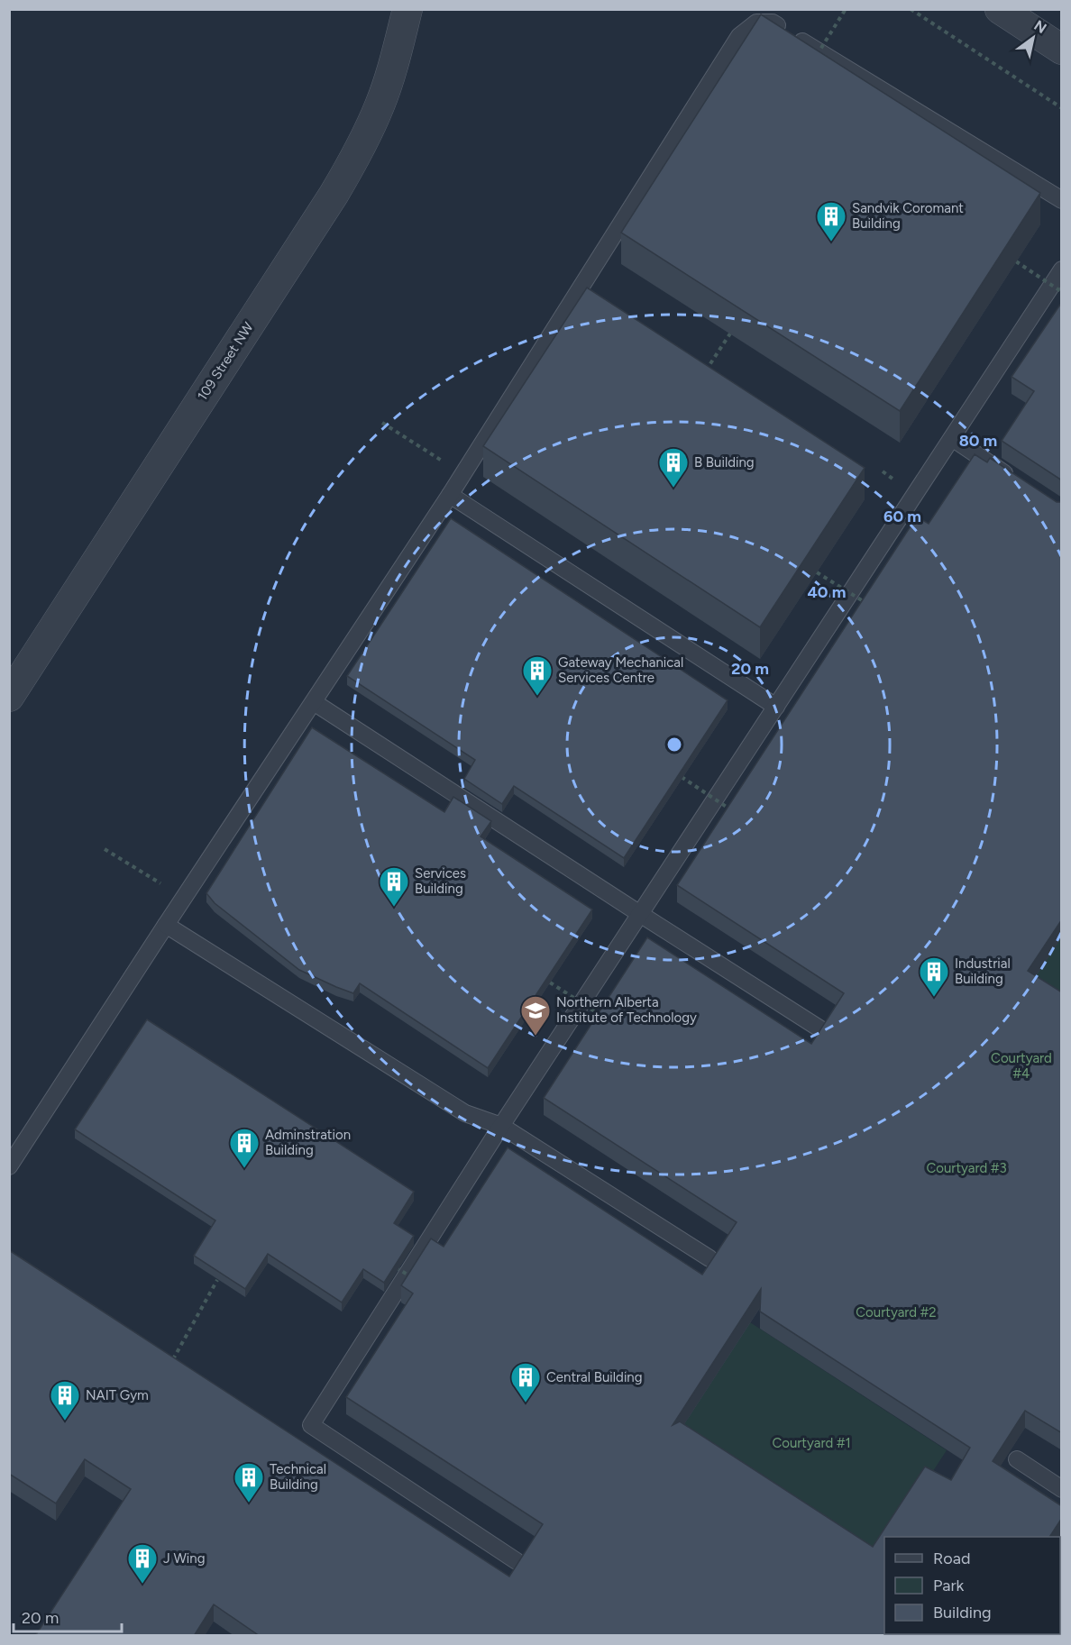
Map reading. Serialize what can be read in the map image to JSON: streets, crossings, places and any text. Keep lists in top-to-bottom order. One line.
{"streets":{"street":["109 Street NW"]},"parks":["Courtyard #4","Courtyard #3","Courtyard #2","Courtyard #1"],"places":{"building":["Sandvik Coromant Building","B Building","Gateway Mechanical Services Centre","Services Building","Industrial Building","Adminstration Building","Central Building","NAIT Gym","Technical Building","J Wing"],"school or university":["Northern Alberta Institute of Technology"]},"legend":["Road","Park","Building"],"scale_bar":"20 m","north":"top right","rings":["80 m","60 m","40 m","20 m"]}
